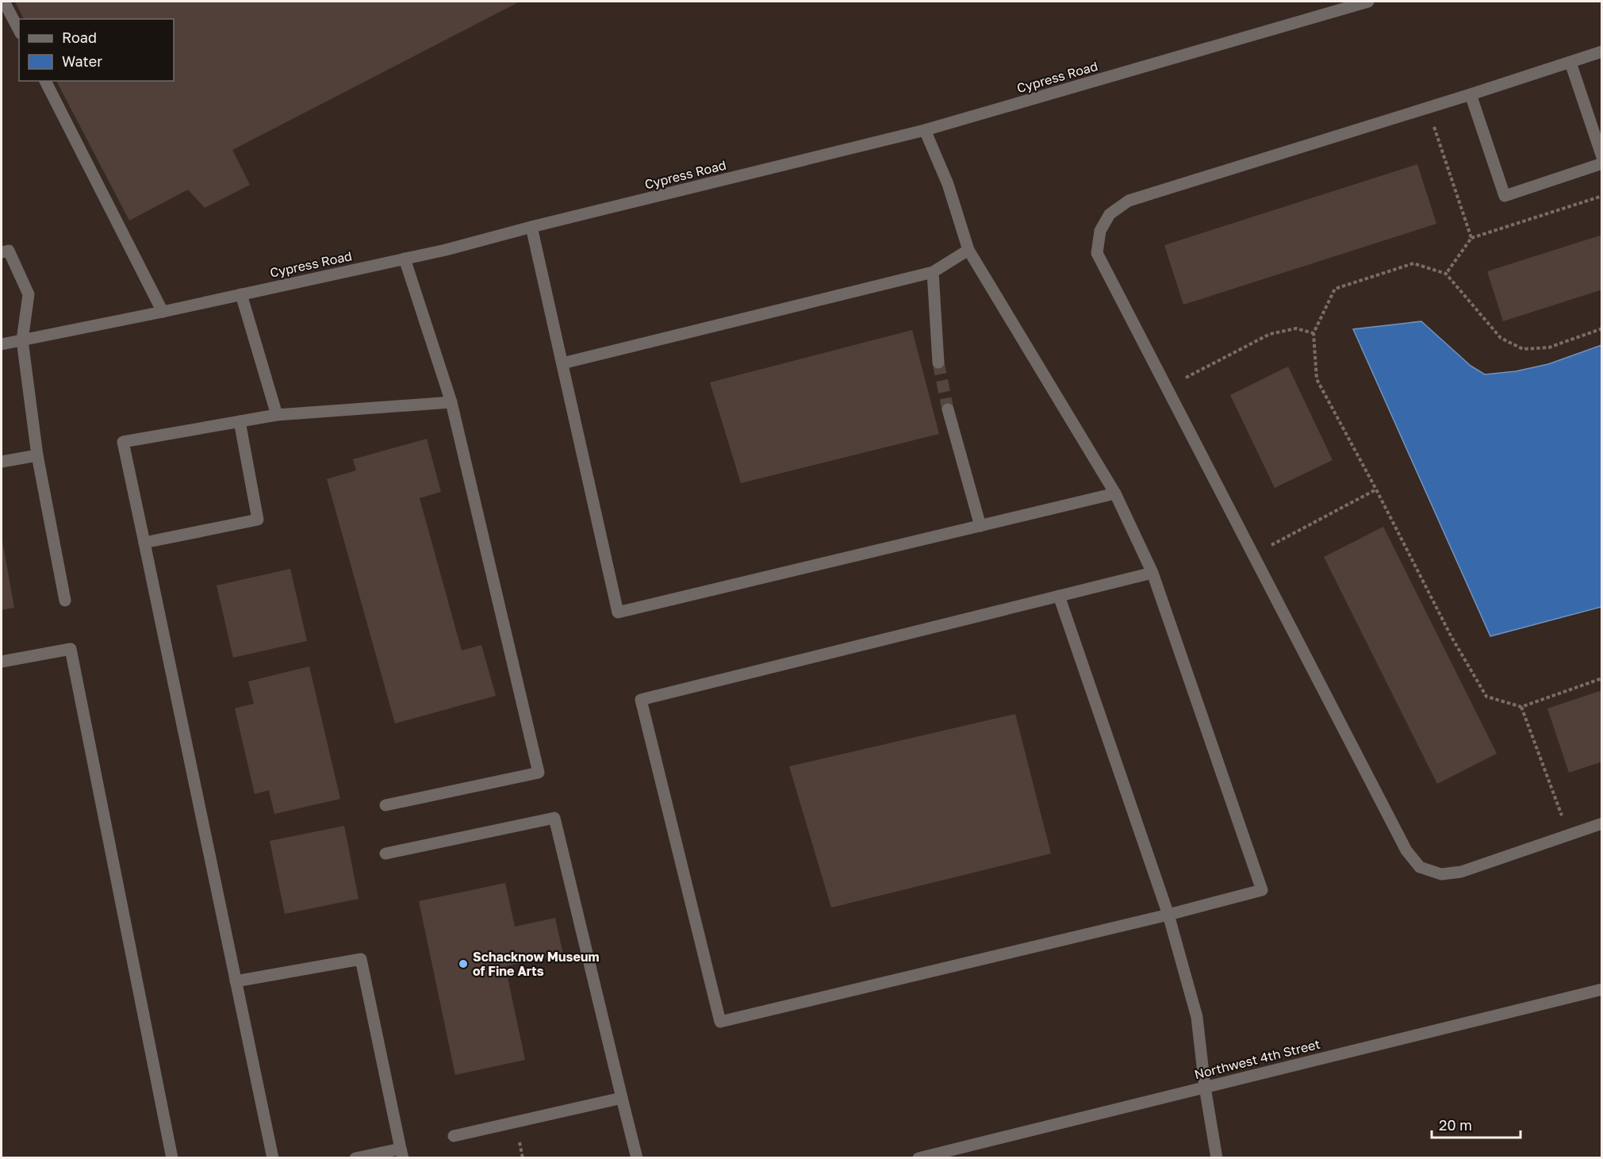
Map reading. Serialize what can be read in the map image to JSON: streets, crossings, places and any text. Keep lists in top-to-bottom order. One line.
{"streets":{"street":["Cypress Road","Northwest 4th Street"]},"places":["Schacknow Museum of Fine Arts"],"legend":["Road","Water"],"scale_bar":"20 m"}
